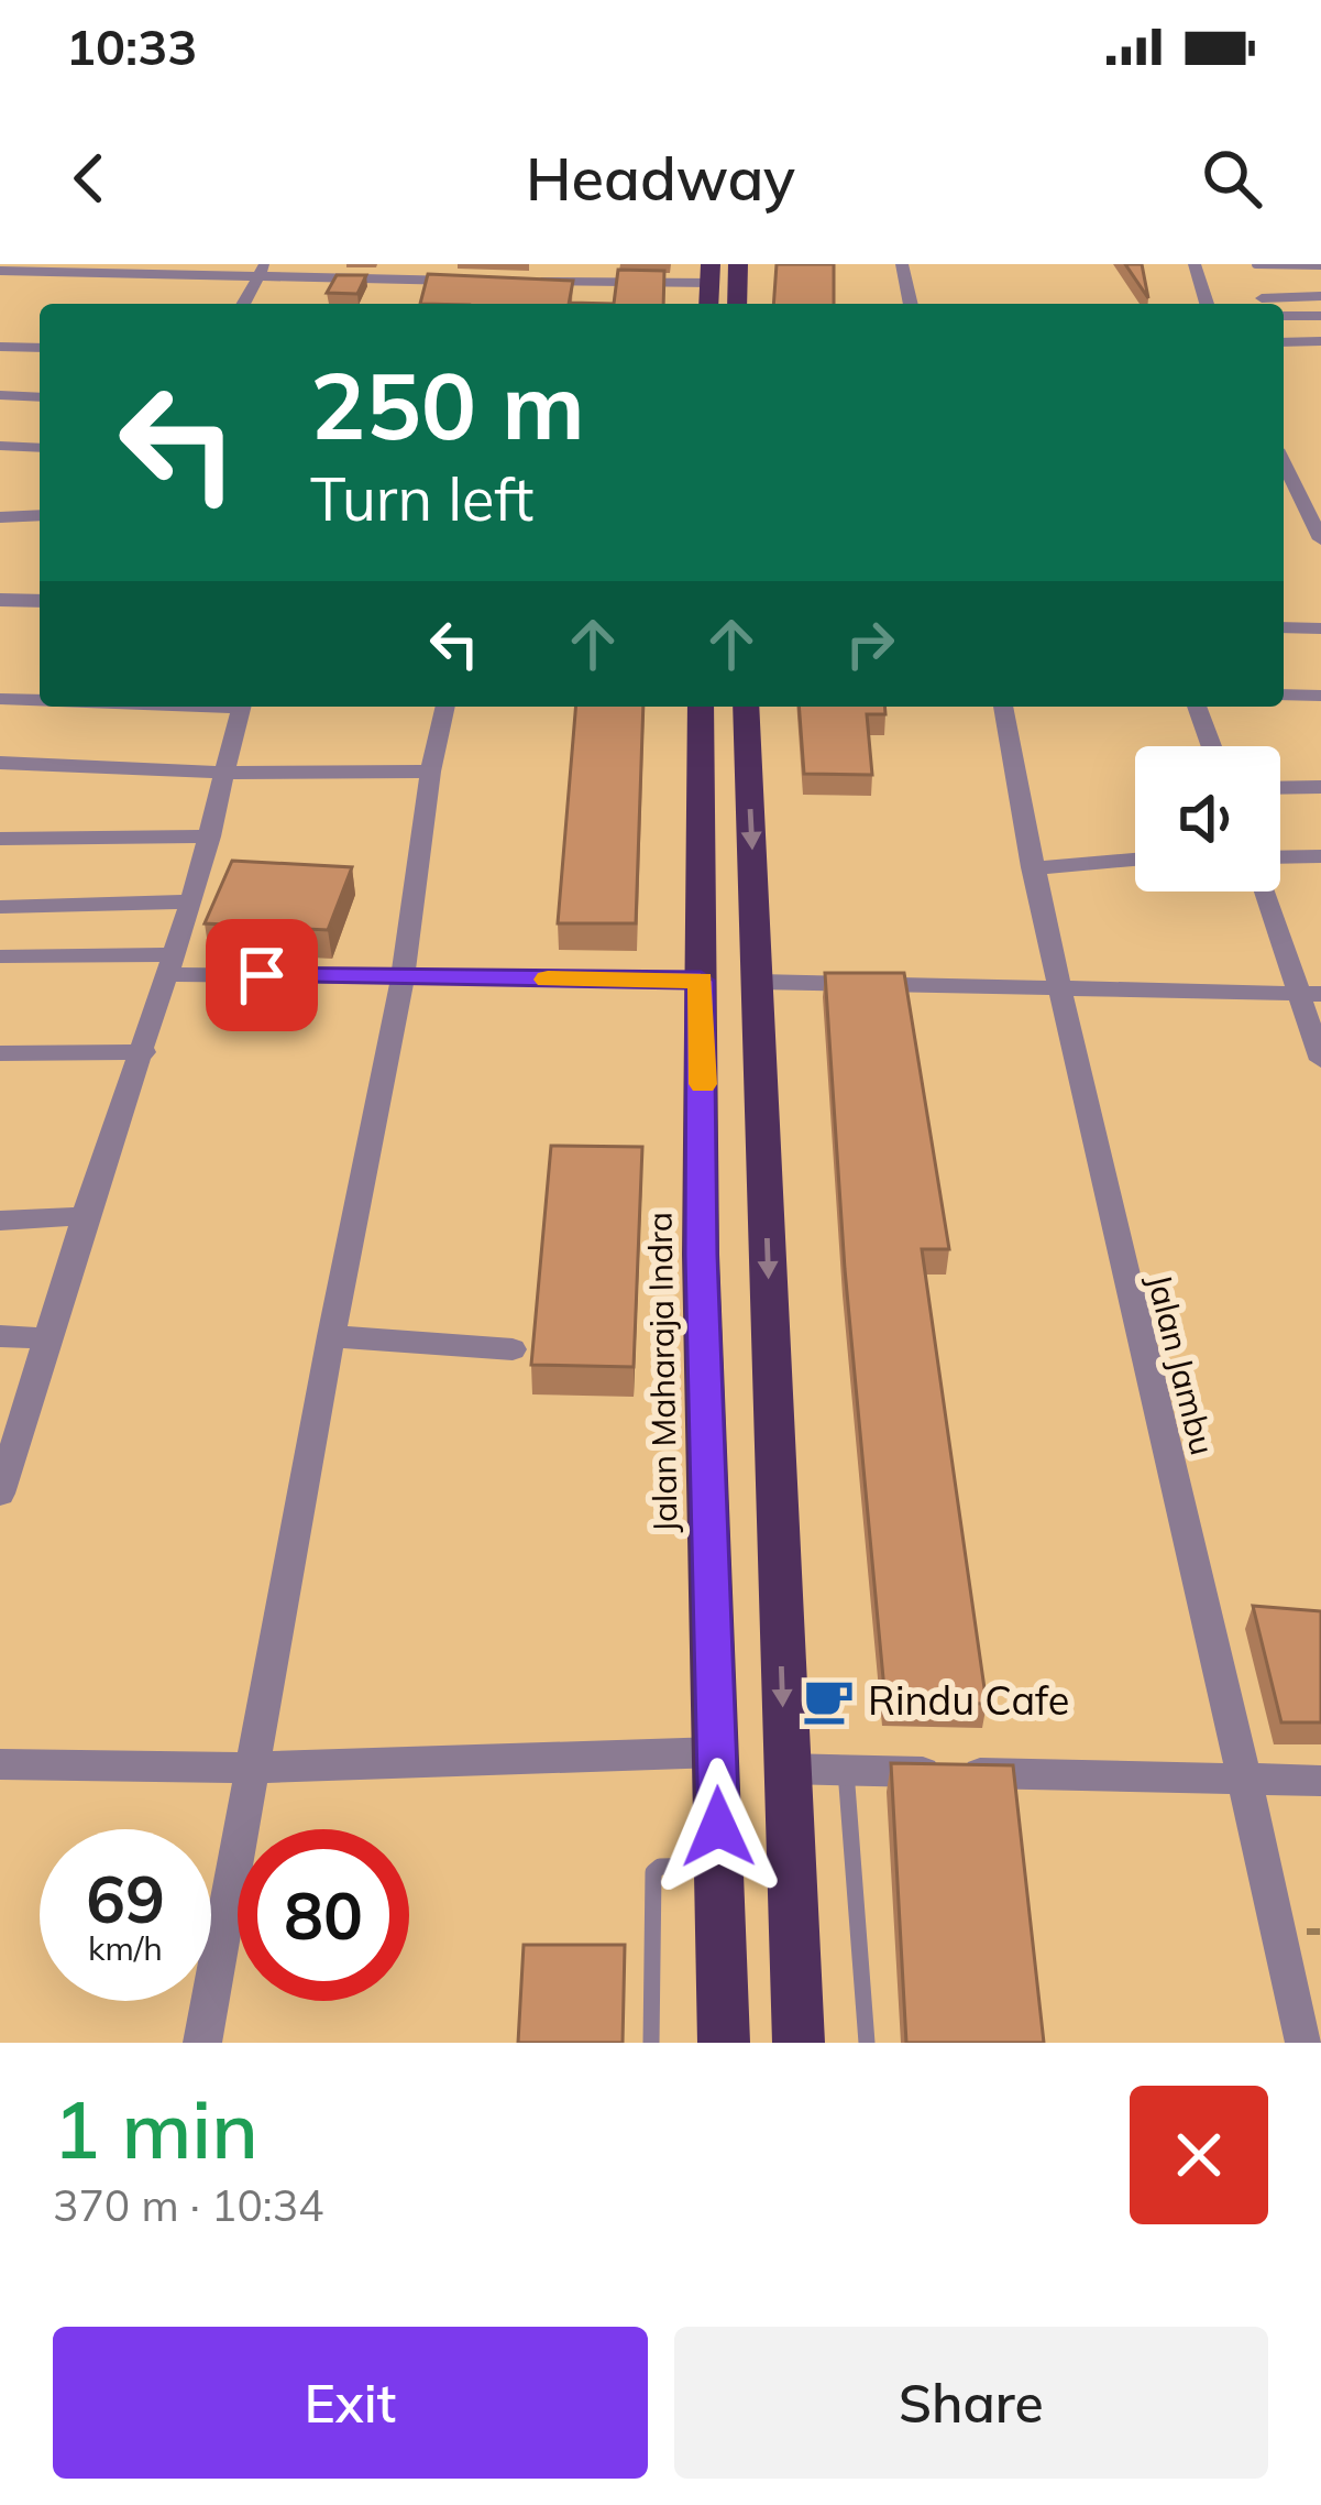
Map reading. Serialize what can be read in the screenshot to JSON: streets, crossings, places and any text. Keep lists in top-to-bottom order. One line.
{"streets":{"highway":["Jalan Maharaja Indra"],"street":["Jalan Jambu"]},"places":{"cafe":["Rindu Cafe"]},"page":{"status":"10:33","header":"Headway","turn":["250 m","Turn left"],"speed":"69 km/h","limit":"80","heading":["1 min","370 m · 10:34"],"buttons":["Exit","Share"]}}
